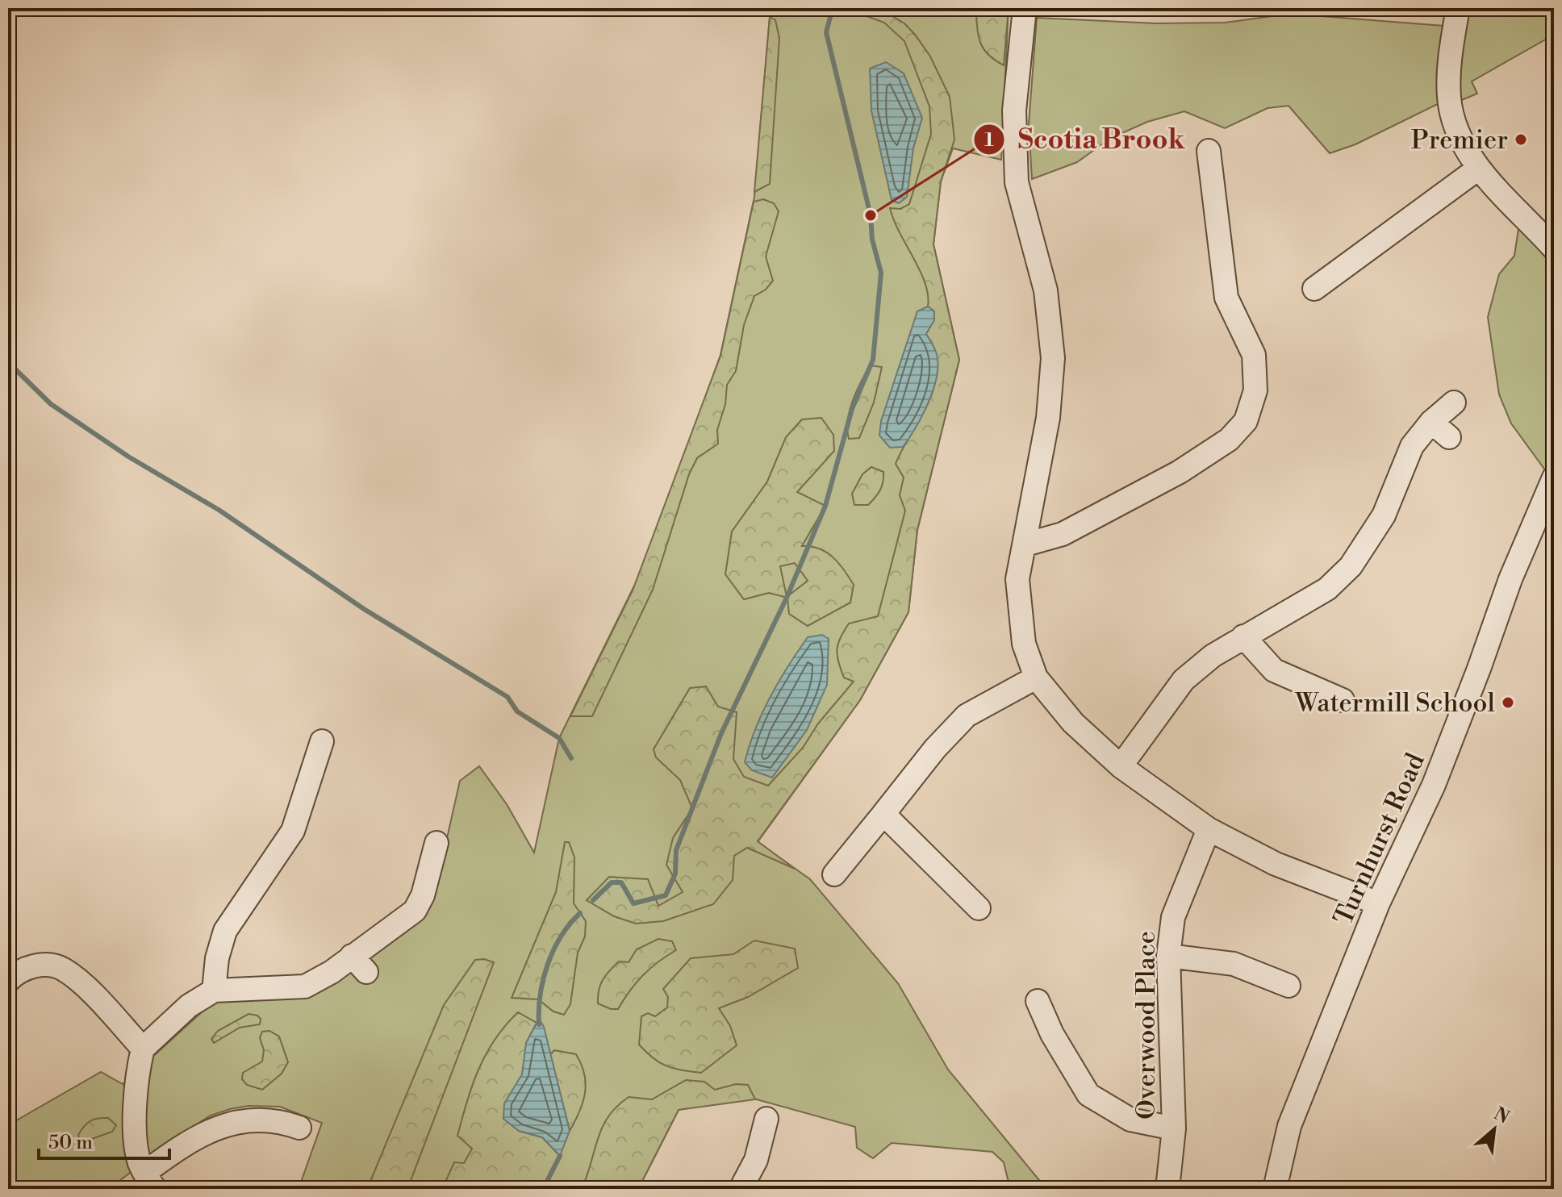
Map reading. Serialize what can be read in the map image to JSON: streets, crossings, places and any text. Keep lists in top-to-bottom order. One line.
{"streets":{"street":["Turnhurst Road","Overwood Place"]},"places":["Premier","Scotia Brook","Watermill School"],"scale_bar":"50 m","north":"top right"}
